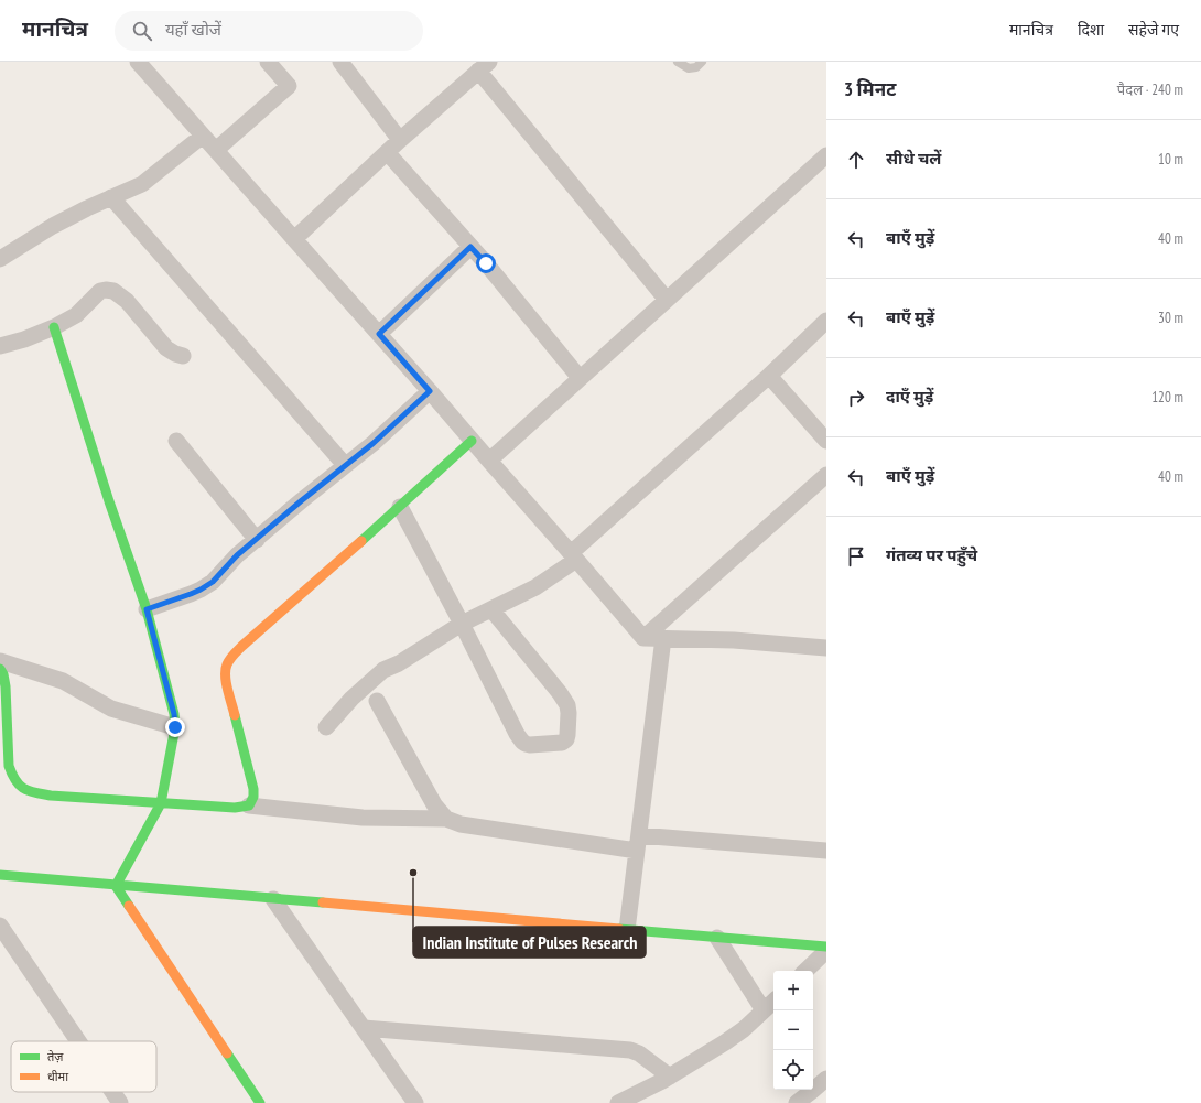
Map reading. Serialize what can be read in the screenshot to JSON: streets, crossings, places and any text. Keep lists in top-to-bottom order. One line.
{"places":["Indian Institute of Pulses Research"],"legend":["तेज़","धीमा"],"page":{"header":"मानचित्र","search":"यहाँ खोजें","nav":["मानचित्र","दिशा","सहेजे गए"],"heading":["3 मिनट","पैदल · 240 m"],"list":[["सीधे चलें","10 m"],["बाएँ मुड़ें","40 m"],["बाएँ मुड़ें","30 m"],["दाएँ मुड़ें","120 m"],["बाएँ मुड़ें","40 m"],"गंतव्य पर पहुँचे"],"map_buttons":["+","−"]}}
